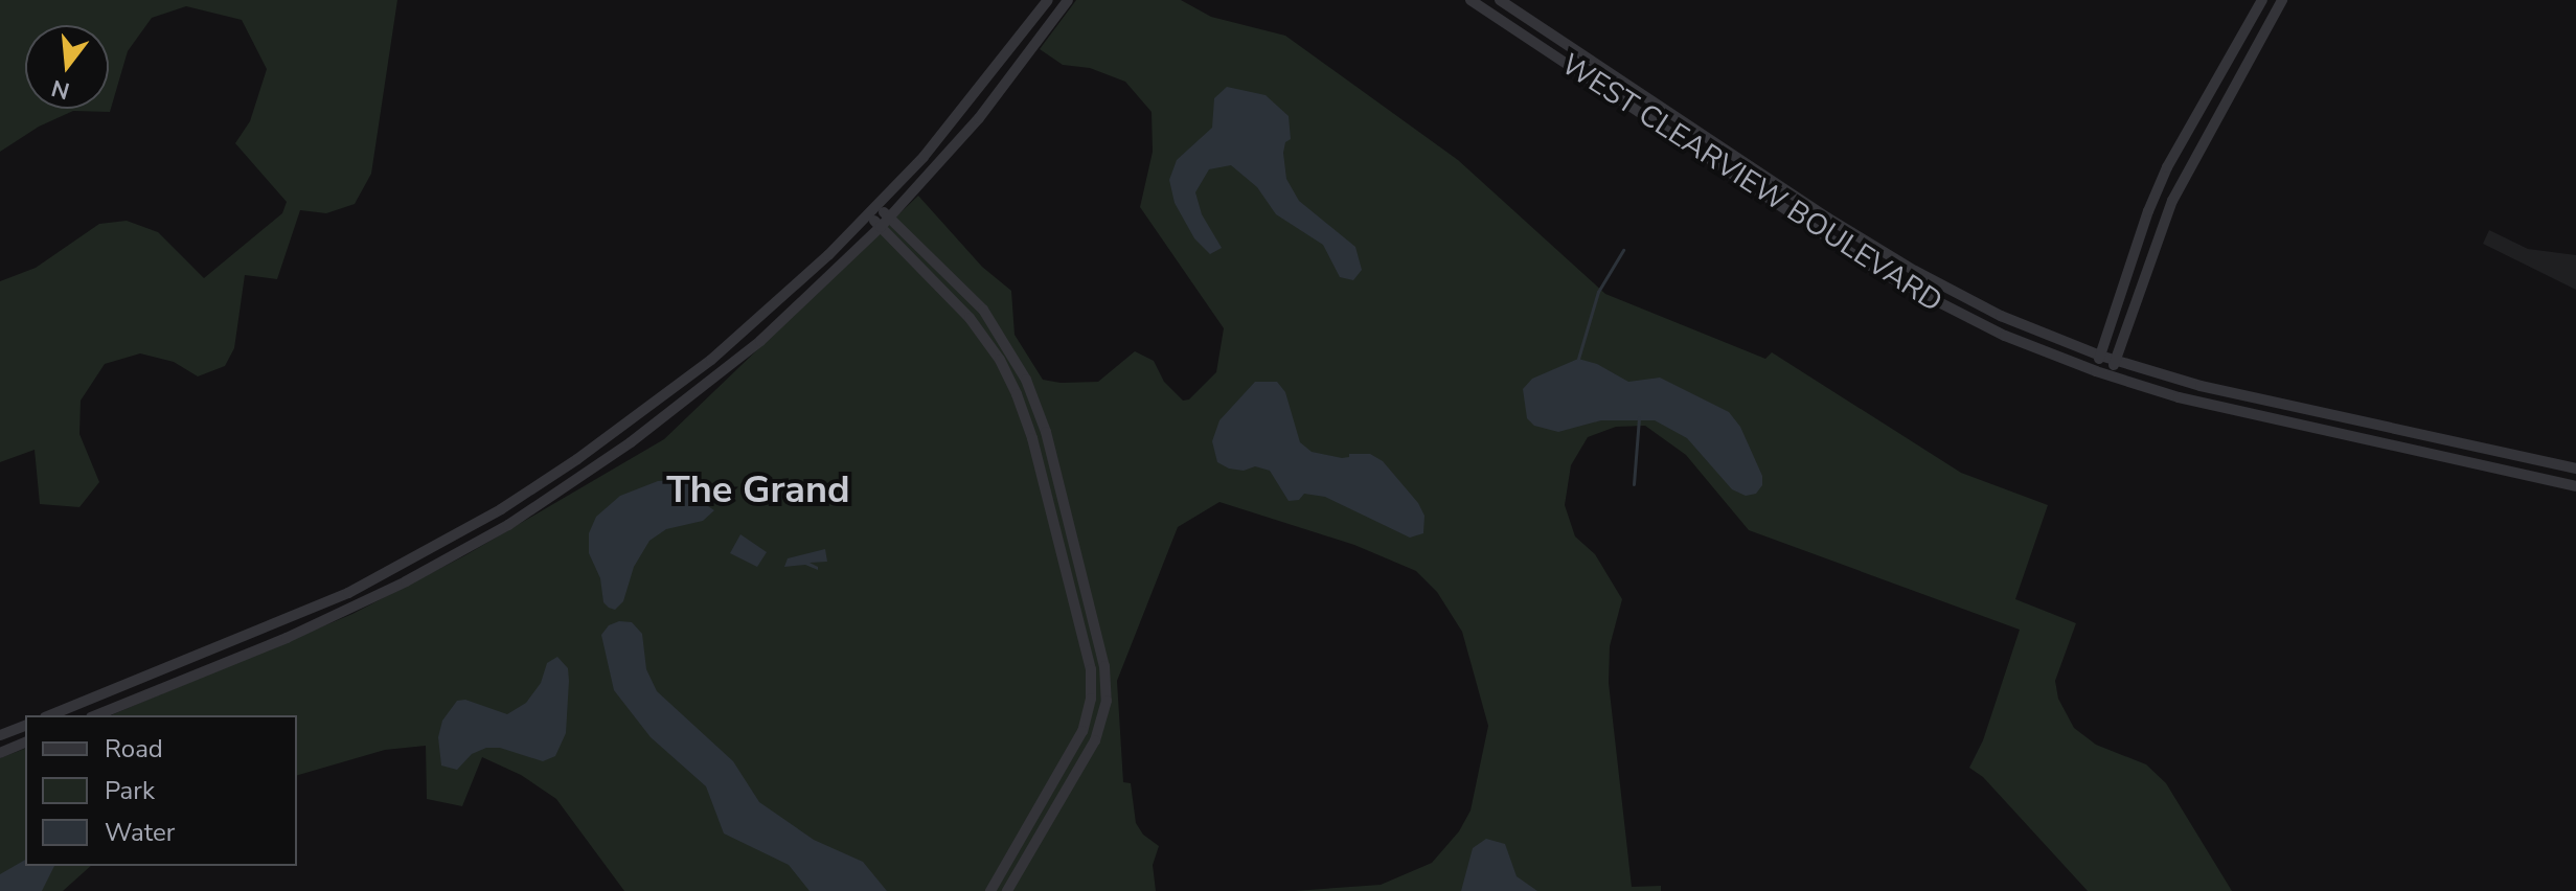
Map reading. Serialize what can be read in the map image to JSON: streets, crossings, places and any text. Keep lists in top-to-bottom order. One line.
{"streets":{"street":["WEST CLEARVIEW BOULEVARD"]},"districts":["The Grand"],"legend":["Road","Park","Water"],"north":"bottom"}
